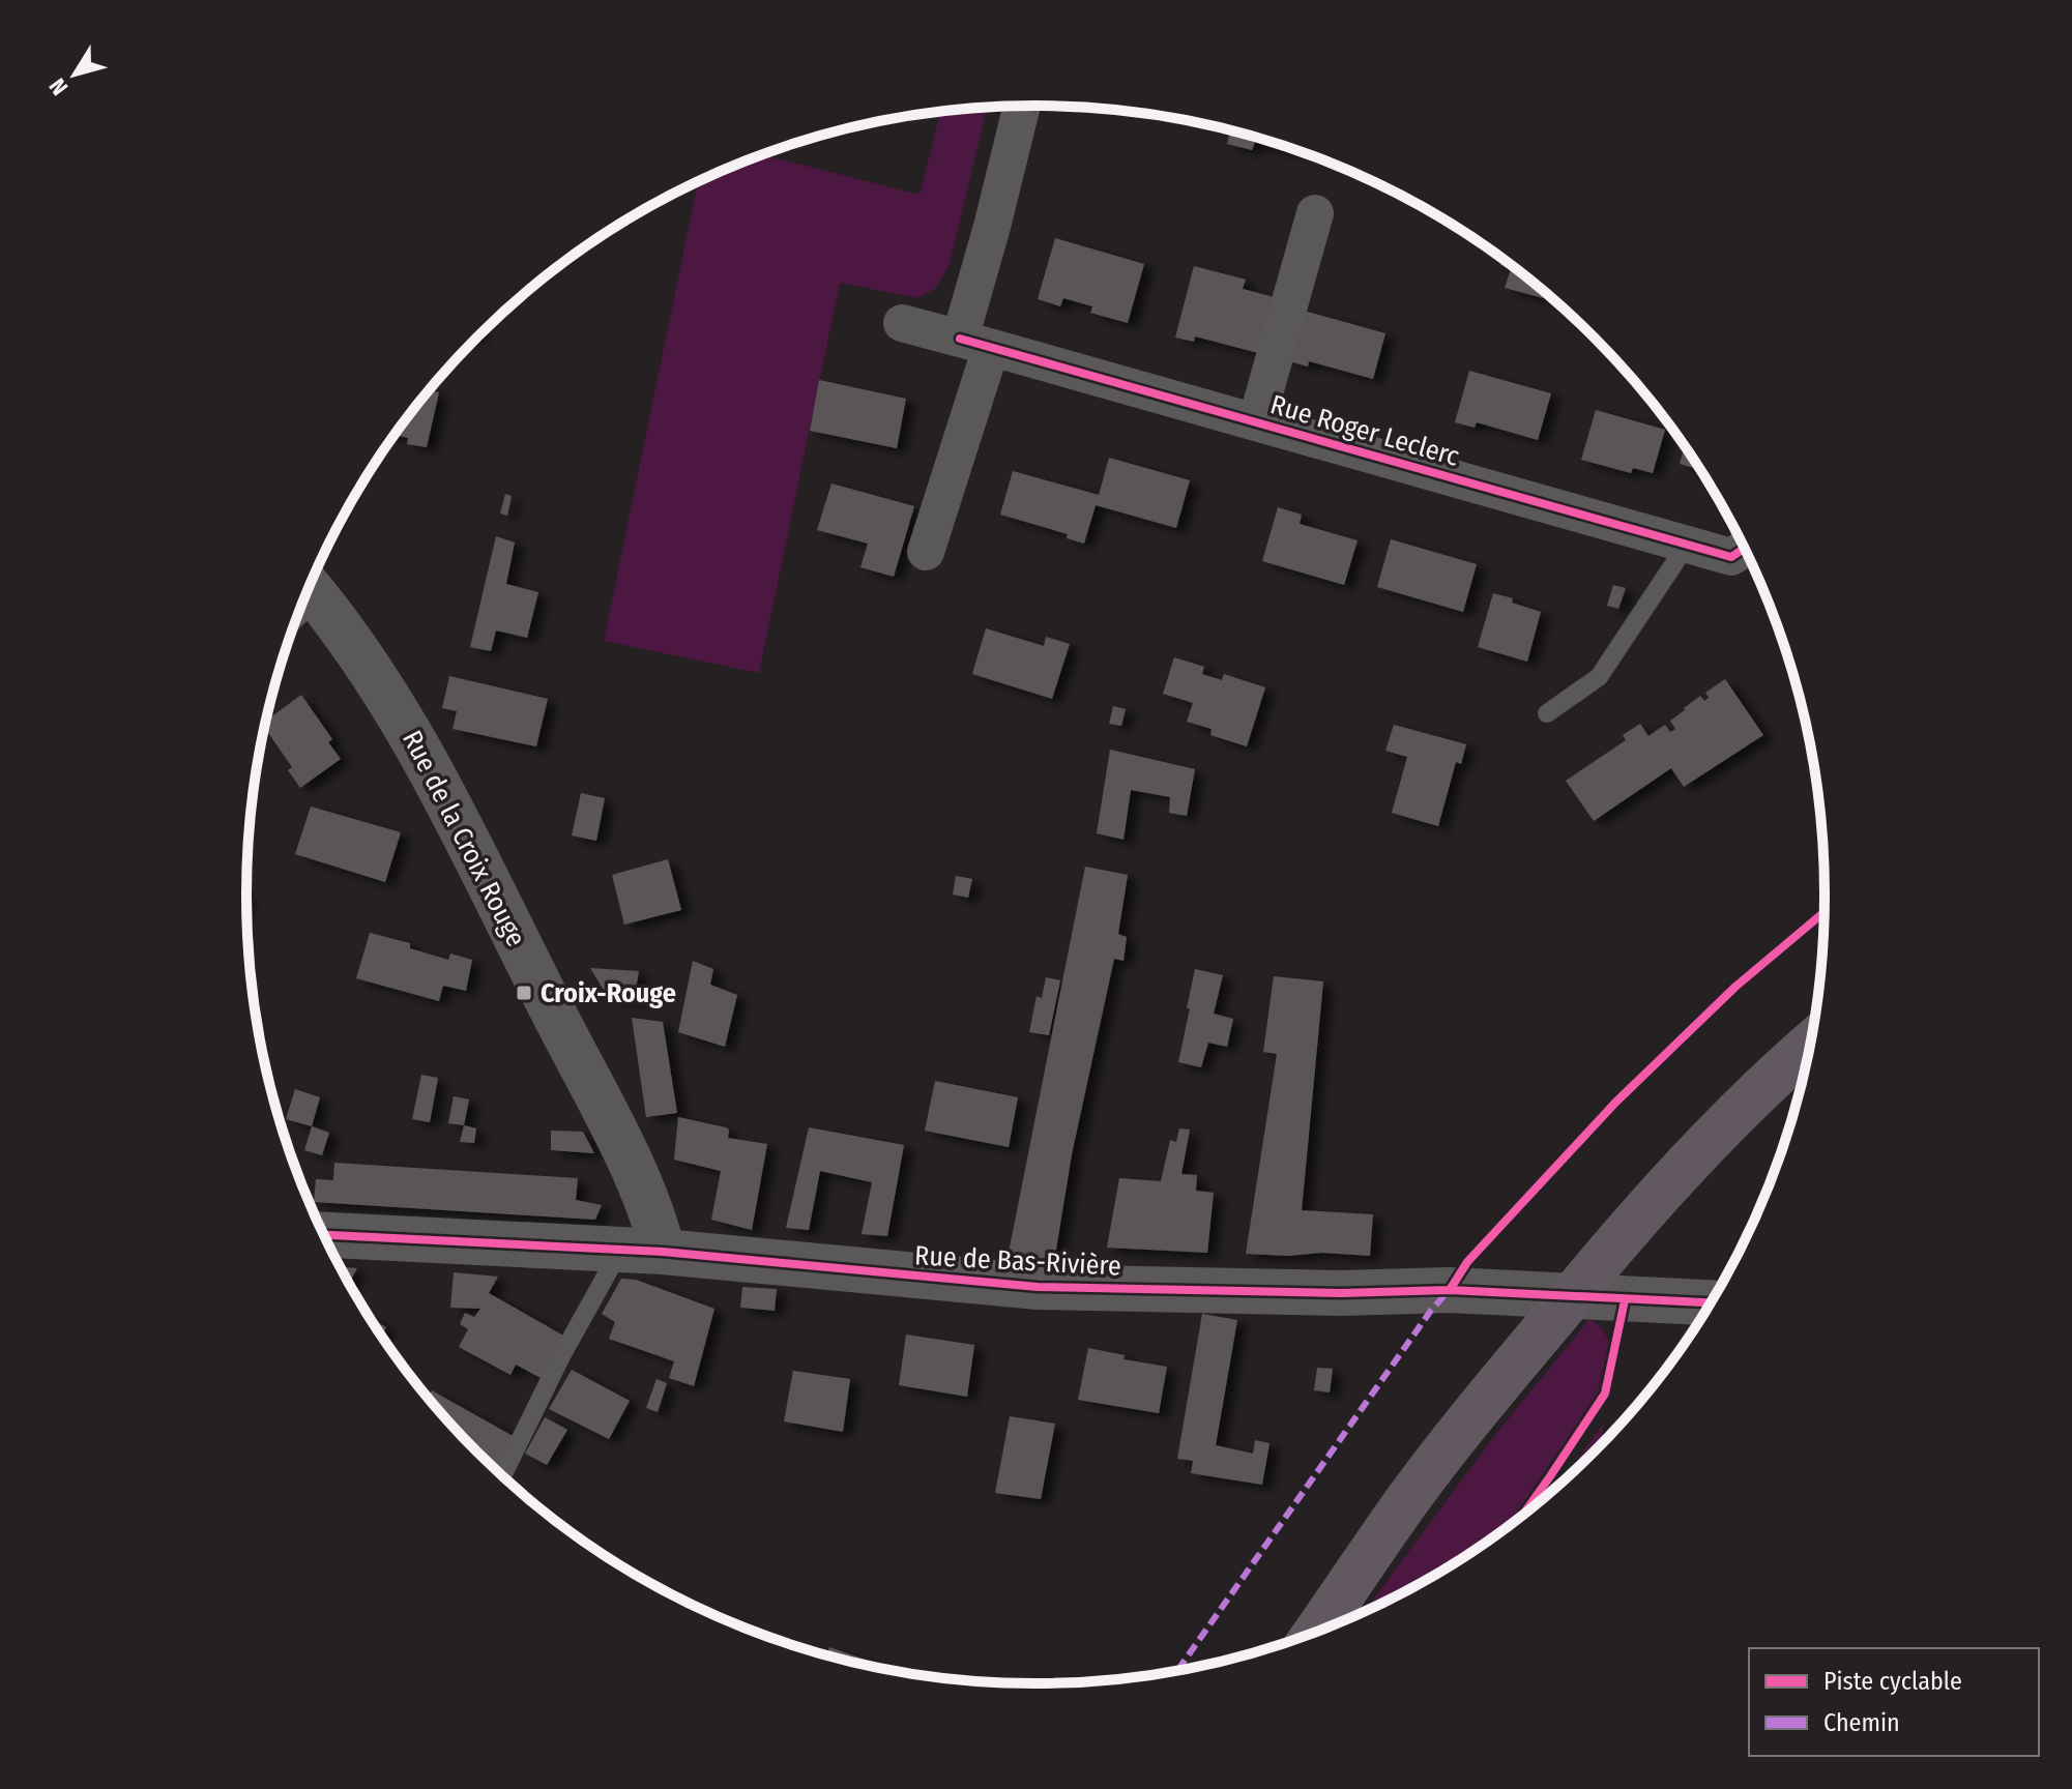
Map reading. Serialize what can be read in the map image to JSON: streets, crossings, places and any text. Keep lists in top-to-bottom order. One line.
{"streets":{"street":["Rue Roger Leclerc","Rue de la Croix Rouge","Rue de Bas-Rivière"]},"crossings":[["Rue de la Croix Rouge","Rue de Bas-Rivière"]],"places":{"transit":["Croix-Rouge"]},"legend":["Piste cyclable","Chemin"],"north":"bottom left"}
